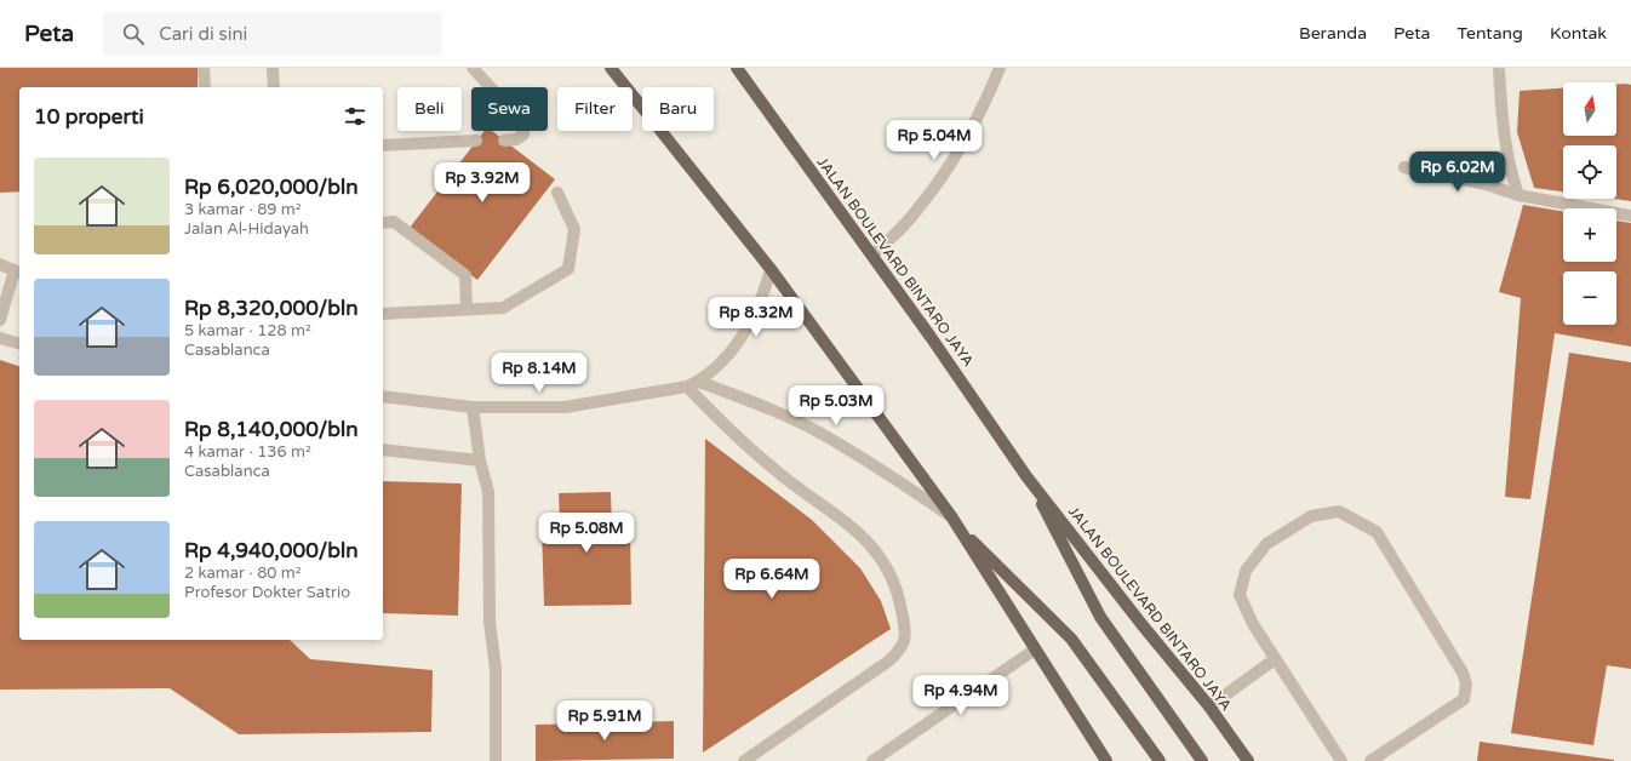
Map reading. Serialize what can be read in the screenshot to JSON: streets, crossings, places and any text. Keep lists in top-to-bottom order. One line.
{"streets":{"main road":["JALAN BOULEVARD BINTARO JAYA"]},"north":"top","page":{"header":"Peta","search":"Cari di sini","nav":["Beranda","Peta","Tentang","Kontak"],"map_buttons":["+","−"],"chip":["Beli","Sewa","Filter","Baru"],"heading":"10 properti","price":["Rp 5.04M","Rp 6.02M","Rp 3.92M","Rp 8.32M","Rp 8.14M","Rp 5.03M","Rp 5.08M","Rp 6.64M","Rp 4.94M","Rp 5.91M"],"list":[{"name":"Rp 6,020,000/bln","note":"3 kamar · 89 m² · Jalan Al-Hidayah"},{"name":"Rp 8,320,000/bln","note":"5 kamar · 128 m² · Casablanca"},{"name":"Rp 8,140,000/bln","note":"4 kamar · 136 m² · Casablanca"},{"name":"Rp 4,940,000/bln","note":"2 kamar · 80 m² · Profesor Dokter Satrio"}]}}
